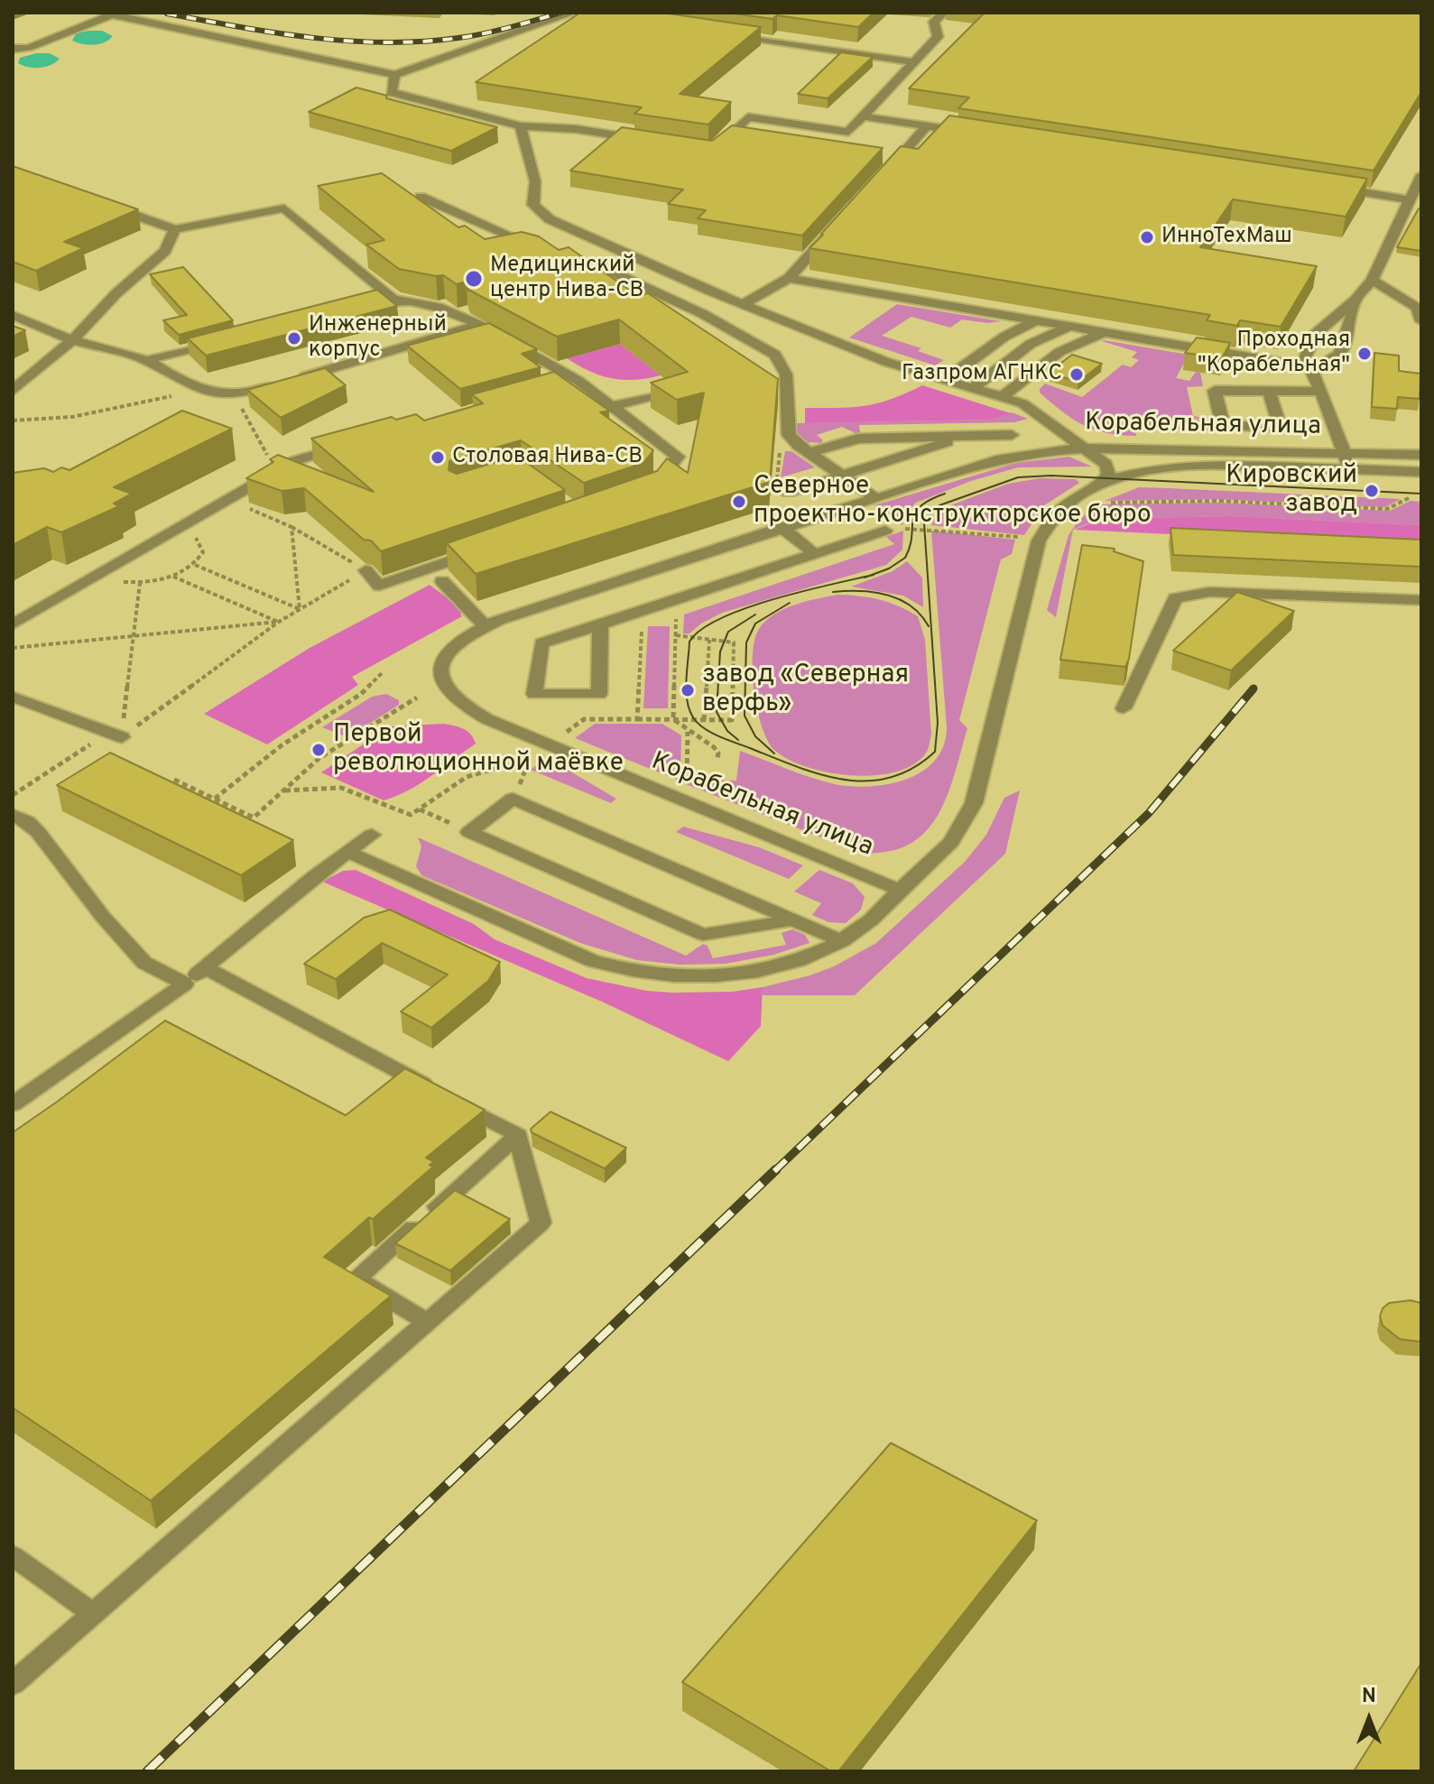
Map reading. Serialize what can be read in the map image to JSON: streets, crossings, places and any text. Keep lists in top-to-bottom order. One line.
{"streets":{"street":["Корабельная улица"]},"places":["ИнноТехМаш","Медицинский центр Нива-СВ","Инженерный корпус","Проходная \"Корабельная\"","Газпром АГНКС","Столовая Нива-СВ","Кировский завод","Северное проектно-конструкторское бюро","завод «Северная верфь»","Первой революционной маёвке"],"north":"top"}
